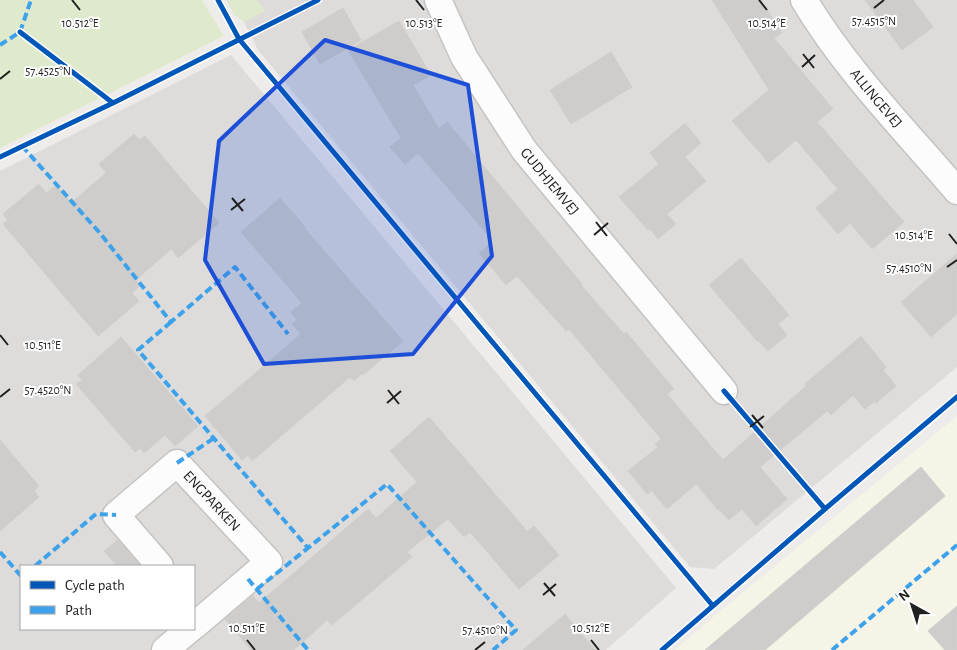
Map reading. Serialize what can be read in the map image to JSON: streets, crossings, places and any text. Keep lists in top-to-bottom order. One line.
{"streets":{"street":["ALLINGEVEJ","GUDHJEMVEJ","ENGPARKEN"]},"legend":["Cycle path","Path"],"north":"top left","coordinates":["57.4515°N","10.512°E","10.513°E","10.514°E","57.4525°N","57.4510°N","10.511°E","57.4520°N"]}
